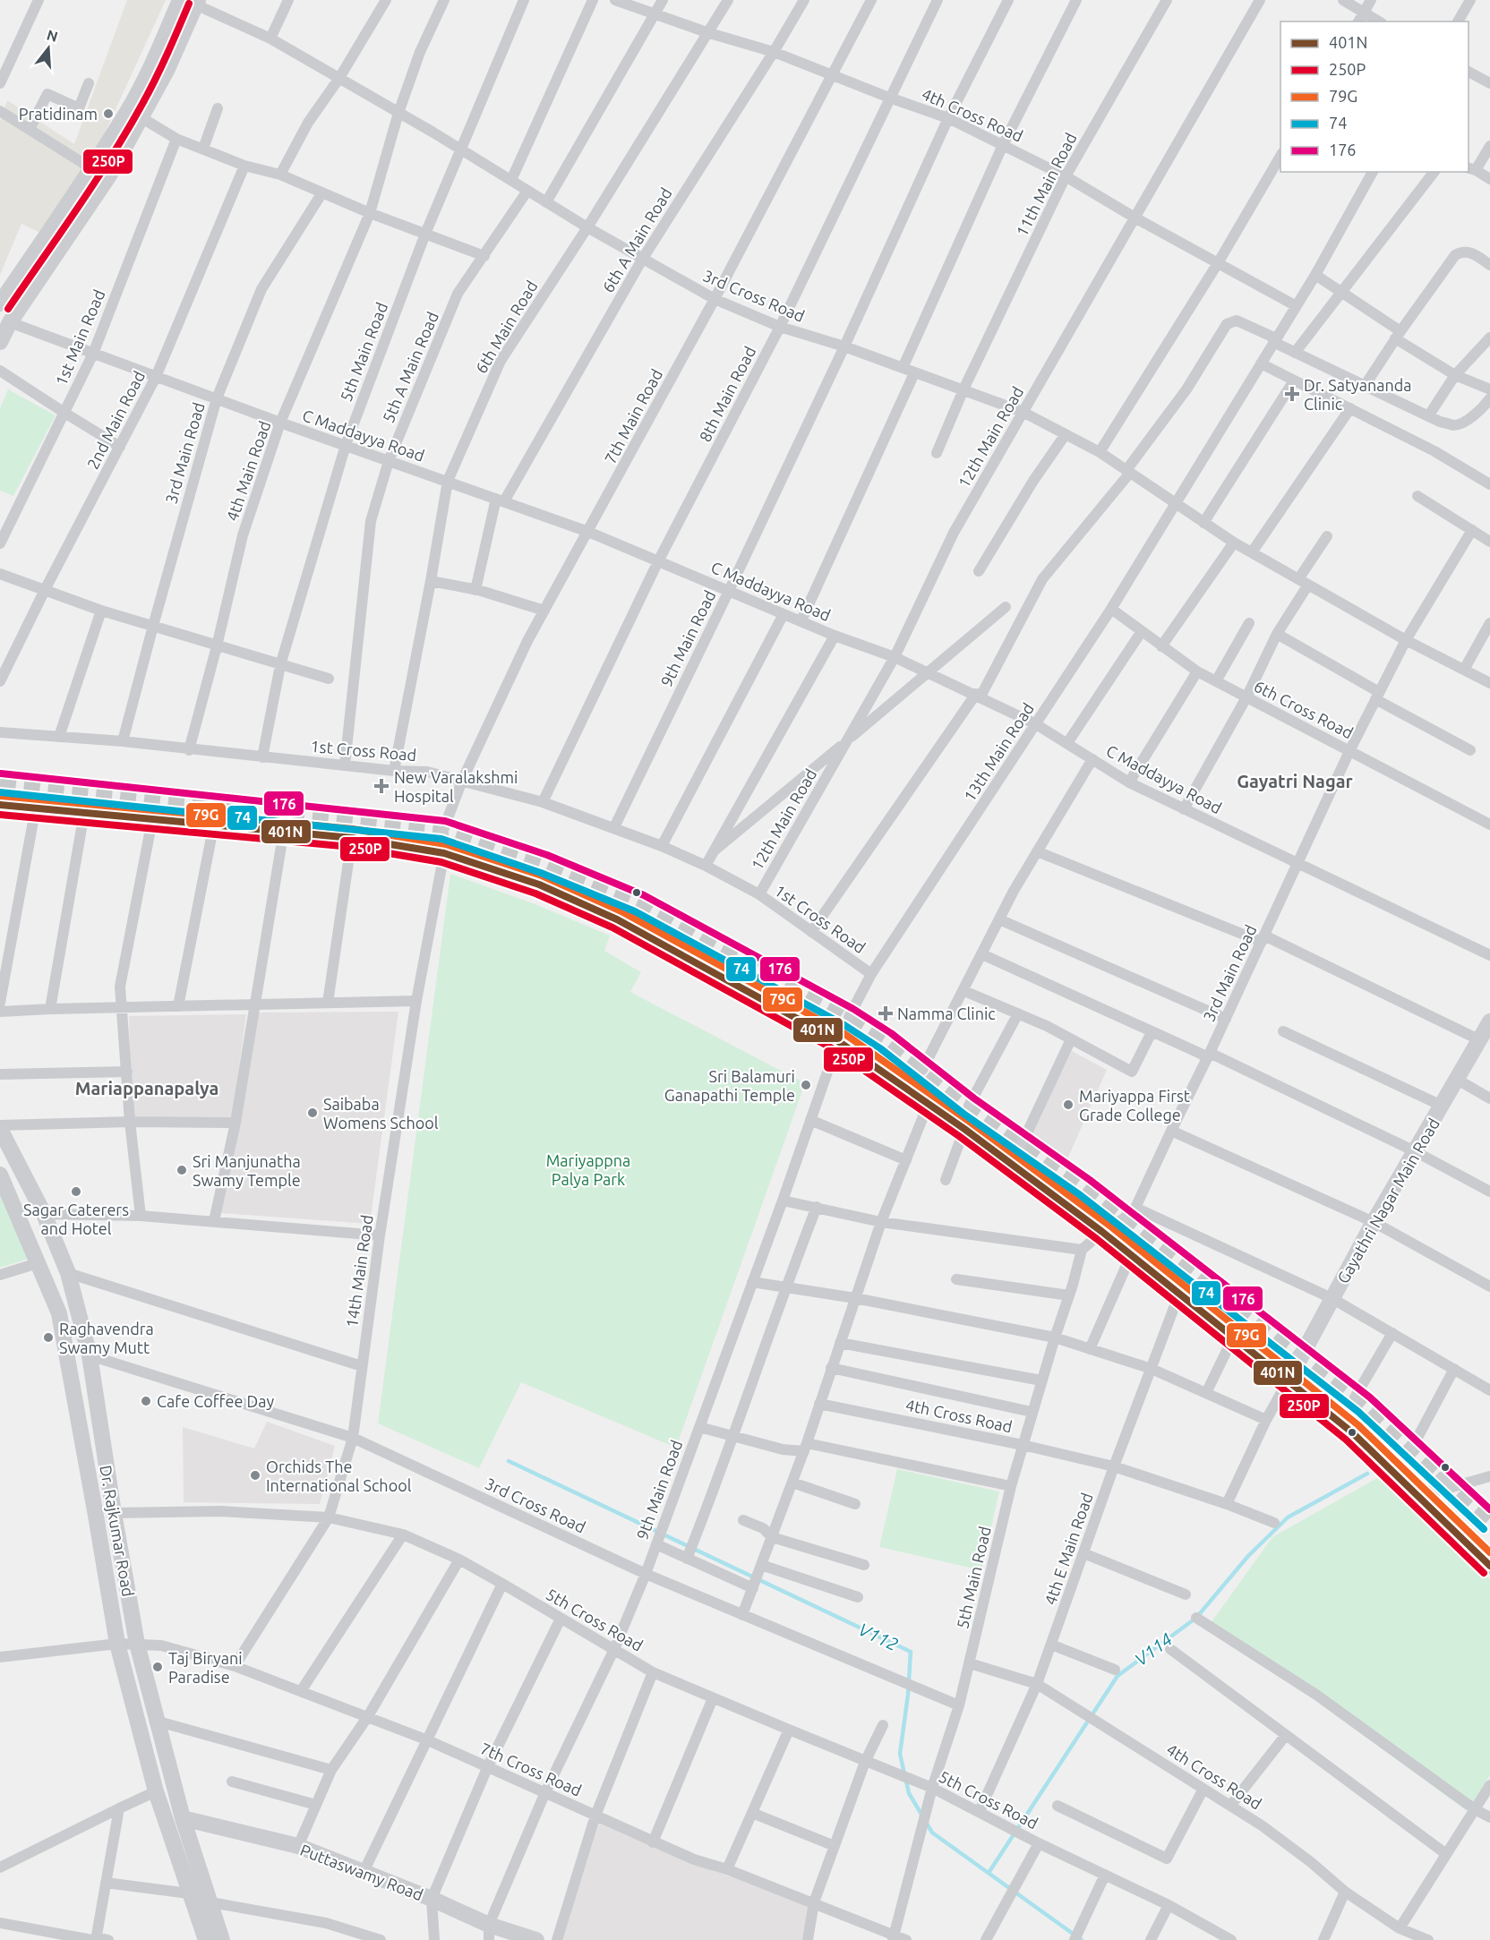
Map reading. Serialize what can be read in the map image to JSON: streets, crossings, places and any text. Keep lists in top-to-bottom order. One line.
{"streets":{"main road":["Gayathri Nagar Main Road","Dr. Rajkumar Road","Puttaswamy Road"],"street":["4th Cross Road","11th Main Road","6th A Main Road","3rd Cross Road","6th Main Road","1st Main Road","5th Main Road","5th A Main Road","8th Main Road","7th Main Road","2nd Main Road","C Maddayya Road","12th Main Road","3rd Main Road","4th Main Road","9th Main Road","6th Cross Road","1st Cross Road","13th Main Road","14th Main Road","4th E Main Road","5th Cross Road","7th Cross Road"]},"crossings":[["4th Cross Road","11th Main Road"],["4th Cross Road","6th A Main Road"],["4th Cross Road","6th Main Road"],["4th Cross Road","5th Main Road"],["4th Cross Road","8th Main Road"],["4th Cross Road","7th Main Road"],["4th Cross Road","12th Main Road"],["4th Cross Road","9th Main Road"],["4th Cross Road","4th E Main Road"],["11th Main Road","3rd Cross Road"],["6th A Main Road","3rd Cross Road"],["6th A Main Road","C Maddayya Road"],["3rd Cross Road","6th Main Road"],["3rd Cross Road","5th Main Road"],["3rd Cross Road","5th A Main Road"],["3rd Cross Road","8th Main Road"],["3rd Cross Road","7th Main Road"],["3rd Cross Road","12th Main Road"],["3rd Cross Road","4th Main Road"],["3rd Cross Road","9th Main Road"],["3rd Cross Road","13th Main Road"],["3rd Cross Road","14th Main Road"],["3rd Cross Road","Dr. Rajkumar Road"],["6th Main Road","C Maddayya Road"],["6th Main Road","1st Cross Road"],["1st Main Road","C Maddayya Road"],["5th Main Road","C Maddayya Road"],["5th Main Road","1st Cross Road"],["5th Main Road","5th Cross Road"],["5th Main Road","7th Cross Road"],["5th A Main Road","C Maddayya Road"],["5th A Main Road","1st Cross Road"],["8th Main Road","C Maddayya Road"],["8th Main Road","1st Cross Road"],["7th Main Road","C Maddayya Road"],["7th Main Road","1st Cross Road"],["7th Main Road","14th Main Road"],["2nd Main Road","C Maddayya Road"],["C Maddayya Road","12th Main Road"],["C Maddayya Road","3rd Main Road"],["C Maddayya Road","4th Main Road"],["C Maddayya Road","9th Main Road"],["C Maddayya Road","13th Main Road"],["12th Main Road","1st Cross Road"],["3rd Main Road","6th Cross Road"],["3rd Main Road","1st Cross Road"],["4th Main Road","1st Cross Road"],["9th Main Road","1st Cross Road"],["9th Main Road","5th Cross Road"],["9th Main Road","7th Cross Road"],["9th Main Road","Puttaswamy Road"],["6th Cross Road","13th Main Road"],["1st Cross Road","13th Main Road"],["14th Main Road","5th Cross Road"],["14th Main Road","7th Cross Road"],["Dr. Rajkumar Road","5th Cross Road"],["Dr. Rajkumar Road","7th Cross Road"],["Dr. Rajkumar Road","Puttaswamy Road"],["4th E Main Road","5th Cross Road"]],"districts":["Gayatri Nagar","Mariappanapalya"],"water":["V112","V114"],"parks":["Mariyappna Palya Park"],"places":{"other":["Pratidinam","Sri Balamuri Ganapathi Temple","Mariyappa First Grade College","Saibaba Womens School","Sri Manjunatha Swamy Temple","Sagar Caterers and Hotel","Raghavendra Swamy Mutt","Cafe Coffee Day","Orchids The International School","Taj Biryani Paradise"],"health":["Dr. Satyananda Clinic","New Varalakshmi Hospital","Namma Clinic"]},"lines":["transit line 250P","transit line 176","transit line 74","transit line 79G","transit line 401N"],"legend":["401N","250P","79G","74","176"],"north":"top"}
